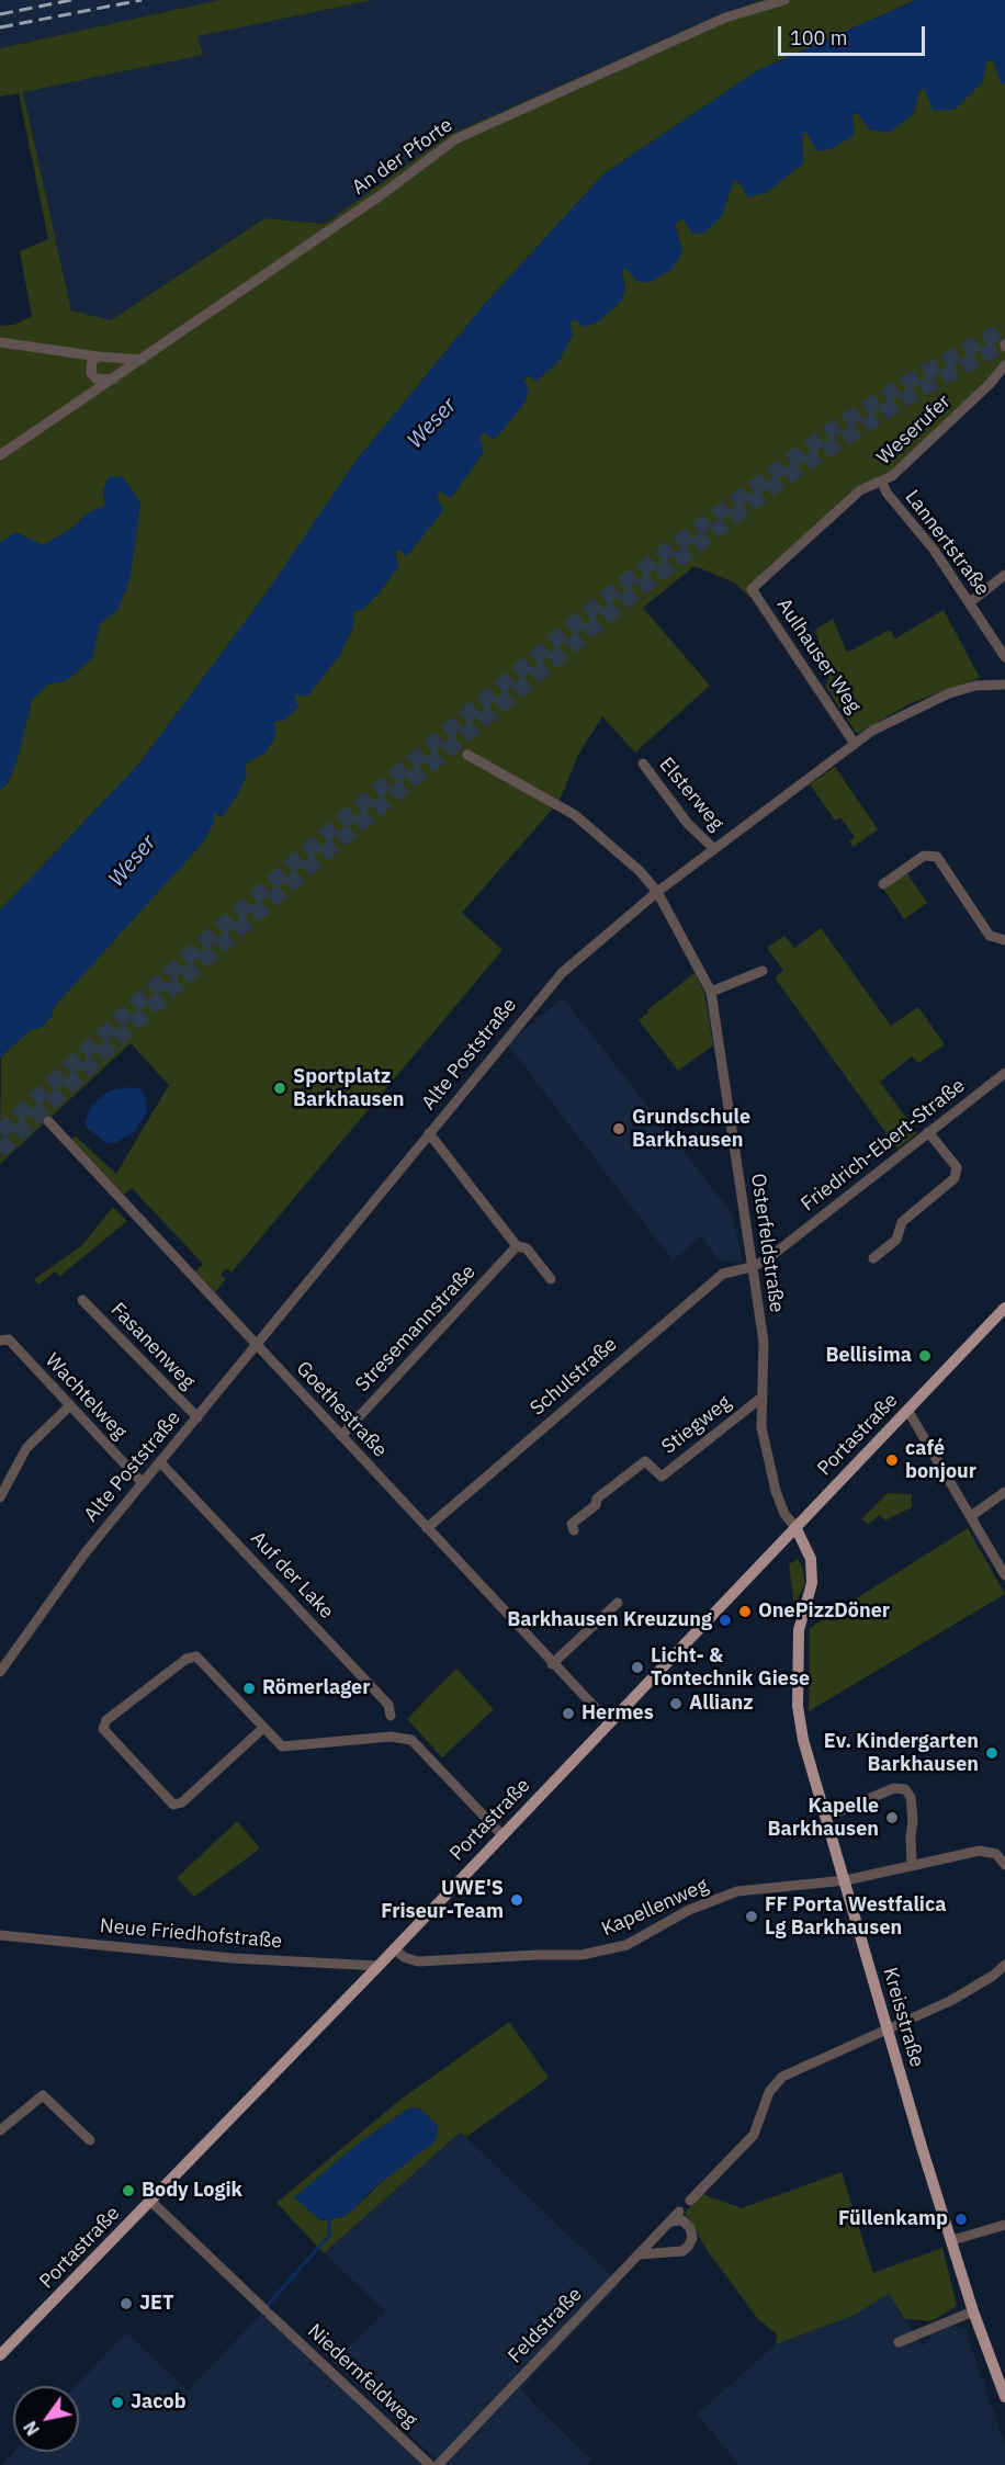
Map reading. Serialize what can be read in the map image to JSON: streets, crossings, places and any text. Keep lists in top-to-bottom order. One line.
{"streets":{"main road":["Portastraße","Kreisstraße"],"street":["An der Pforte","Weserufer","Lannertstraße","Aulhauser Weg","Elsterweg","Alte Poststraße","Friedrich-Ebert-Straße","Osterfeldstraße","Stresemannstraße","Fasanenweg","Schulstraße","Wachtelweg","Goethestraße","Stiegweg","Auf der Lake","Kapellenweg","Neue Friedhofstraße","Feldstraße","Niedernfeldweg"]},"crossings":[["Weserufer","Lannertstraße"],["Weserufer","Aulhauser Weg"],["Aulhauser Weg","Alte Poststraße"],["Elsterweg","Alte Poststraße"],["Alte Poststraße","Osterfeldstraße"],["Alte Poststraße","Fasanenweg"],["Alte Poststraße","Wachtelweg"],["Alte Poststraße","Goethestraße"],["Alte Poststraße","Auf der Lake"],["Friedrich-Ebert-Straße","Osterfeldstraße"],["Friedrich-Ebert-Straße","Schulstraße"],["Osterfeldstraße","Schulstraße"],["Osterfeldstraße","Stiegweg"],["Osterfeldstraße","Portastraße"],["Osterfeldstraße","Kreisstraße"],["Stresemannstraße","Goethestraße"],["Schulstraße","Goethestraße"],["Goethestraße","Portastraße"],["Portastraße","Kapellenweg"],["Portastraße","Neue Friedhofstraße"],["Portastraße","Kreisstraße"],["Portastraße","Niedernfeldweg"],["Kapellenweg","Kreisstraße"]],"water":["Weser"],"places":["Sportplatz Barkhausen","Grundschule Barkhausen","Bellisima","café bonjour","OnePizzDöner","Barkhausen Kreuzung","Licht- & Tontechnik Giese","Römerlager","Allianz","Hermes","Ev. Kindergarten Barkhausen","Kapelle Barkhausen","UWE'S Friseur-Team","FF Porta Westfalica Lg Barkhausen","Body Logik","Füllenkamp","JET","Jacob"],"scale_bar":"100 m","north":"bottom left"}
